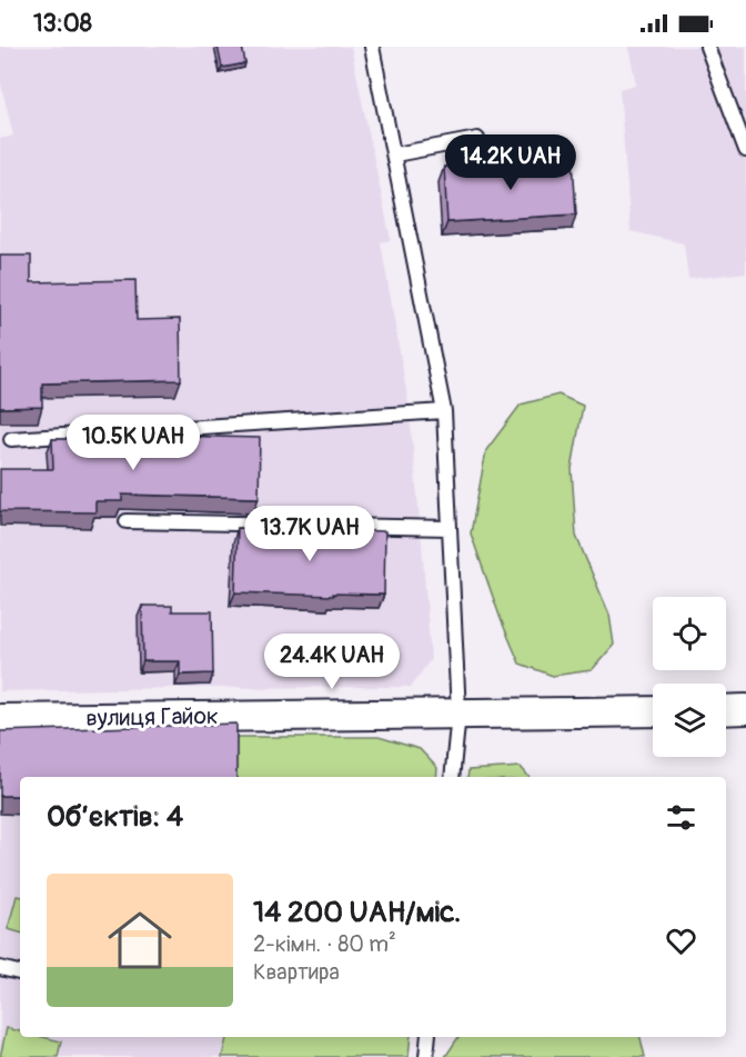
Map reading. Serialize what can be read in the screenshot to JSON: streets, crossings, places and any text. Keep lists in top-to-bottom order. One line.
{"streets":{"street":["вулиця Гайок"]},"page":{"status":"13:08","price":["14.2K UAH","10.5K UAH","13.7K UAH","24.4K UAH"],"heading":"Об’єктів: 4","list":[{"name":"14 200 UAH/міс.","note":"2-кімн. · 80 m² · Квартира"}]}}
